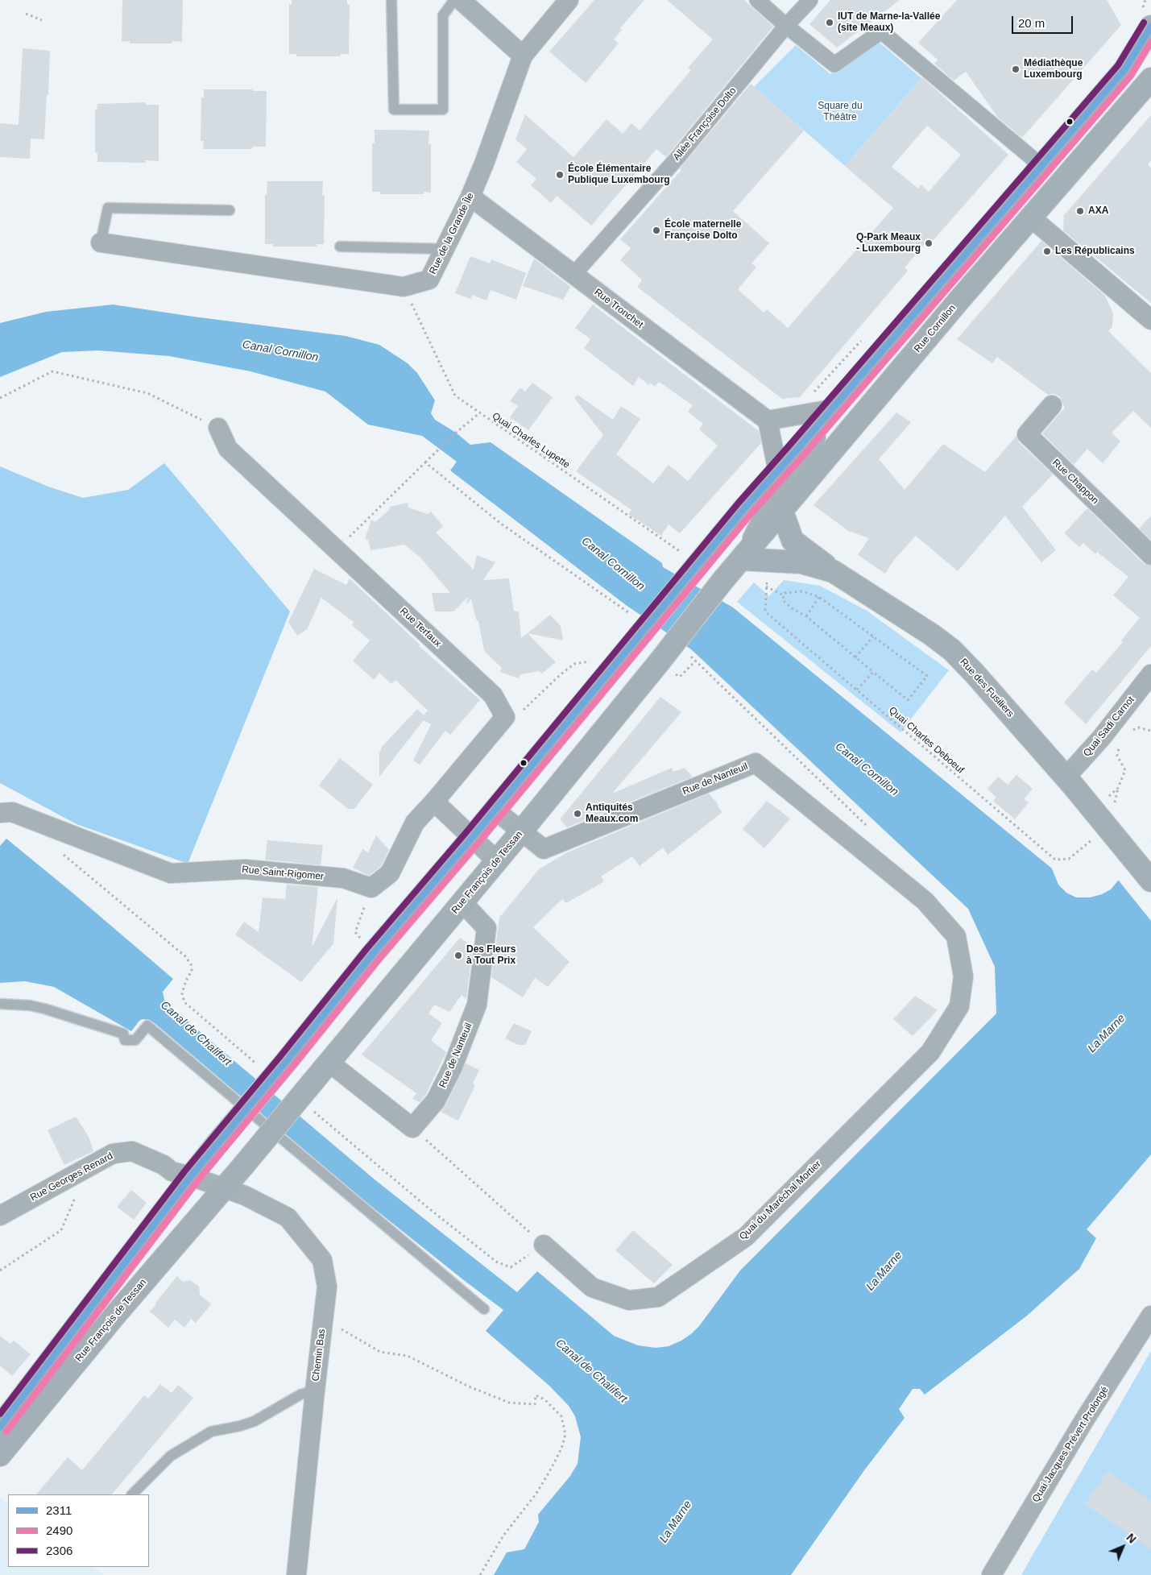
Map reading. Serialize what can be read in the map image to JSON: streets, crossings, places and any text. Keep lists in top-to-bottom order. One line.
{"streets":{"main road":["Rue Cornillon","Rue des Fusiliers","Rue François de Tessan"],"street":["Allée Françoise Dolto","Rue de la Grande Île","Rue Tronchet","Rue Chappon","Rue Terfaux","Quai Sadi Carnot","Rue de Nanteuil","Rue Saint-Rigomer","Rue Georges Renard","Quai du Maréchal Mortier","Chemin Bas","Quai Jacques Prévert Prolongé"],"path":["Quai Charles Lupette","Quai Charles Deboeuf"]},"crossings":[["Allée Françoise Dolto","Rue Tronchet"],["Rue de la Grande Île","Rue Tronchet"],["Rue de la Grande Île","Quai Charles Lupette"],["Rue Cornillon","Rue des Fusiliers"],["Rue Cornillon","Rue François de Tessan"],["Rue des Fusiliers","Quai Sadi Carnot"],["Rue de Nanteuil","Rue François de Tessan"],["Rue de Nanteuil","Quai du Maréchal Mortier"],["Rue François de Tessan","Rue Georges Renard"],["Rue François de Tessan","Chemin Bas"],["Rue Georges Renard","Chemin Bas"]],"water":["Canal Cornillon","Canal de Chalifert","La Marne"],"parks":["Square du Théâtre"],"places":["IUT de Marne-la-Vallée (site Meaux)","Médiathèque Luxembourg","École Élémentaire Publique Luxembourg","AXA","École maternelle Françoise Dolto","Q-Park Meaux - Luxembourg","Les Républicains","Antiquités Meaux.com","Des Fleurs à Tout Prix"],"lines":["transit line 2306","transit line 2311","transit line 2490"],"legend":["2311","2490","2306"],"scale_bar":"20 m","north":"top right"}
